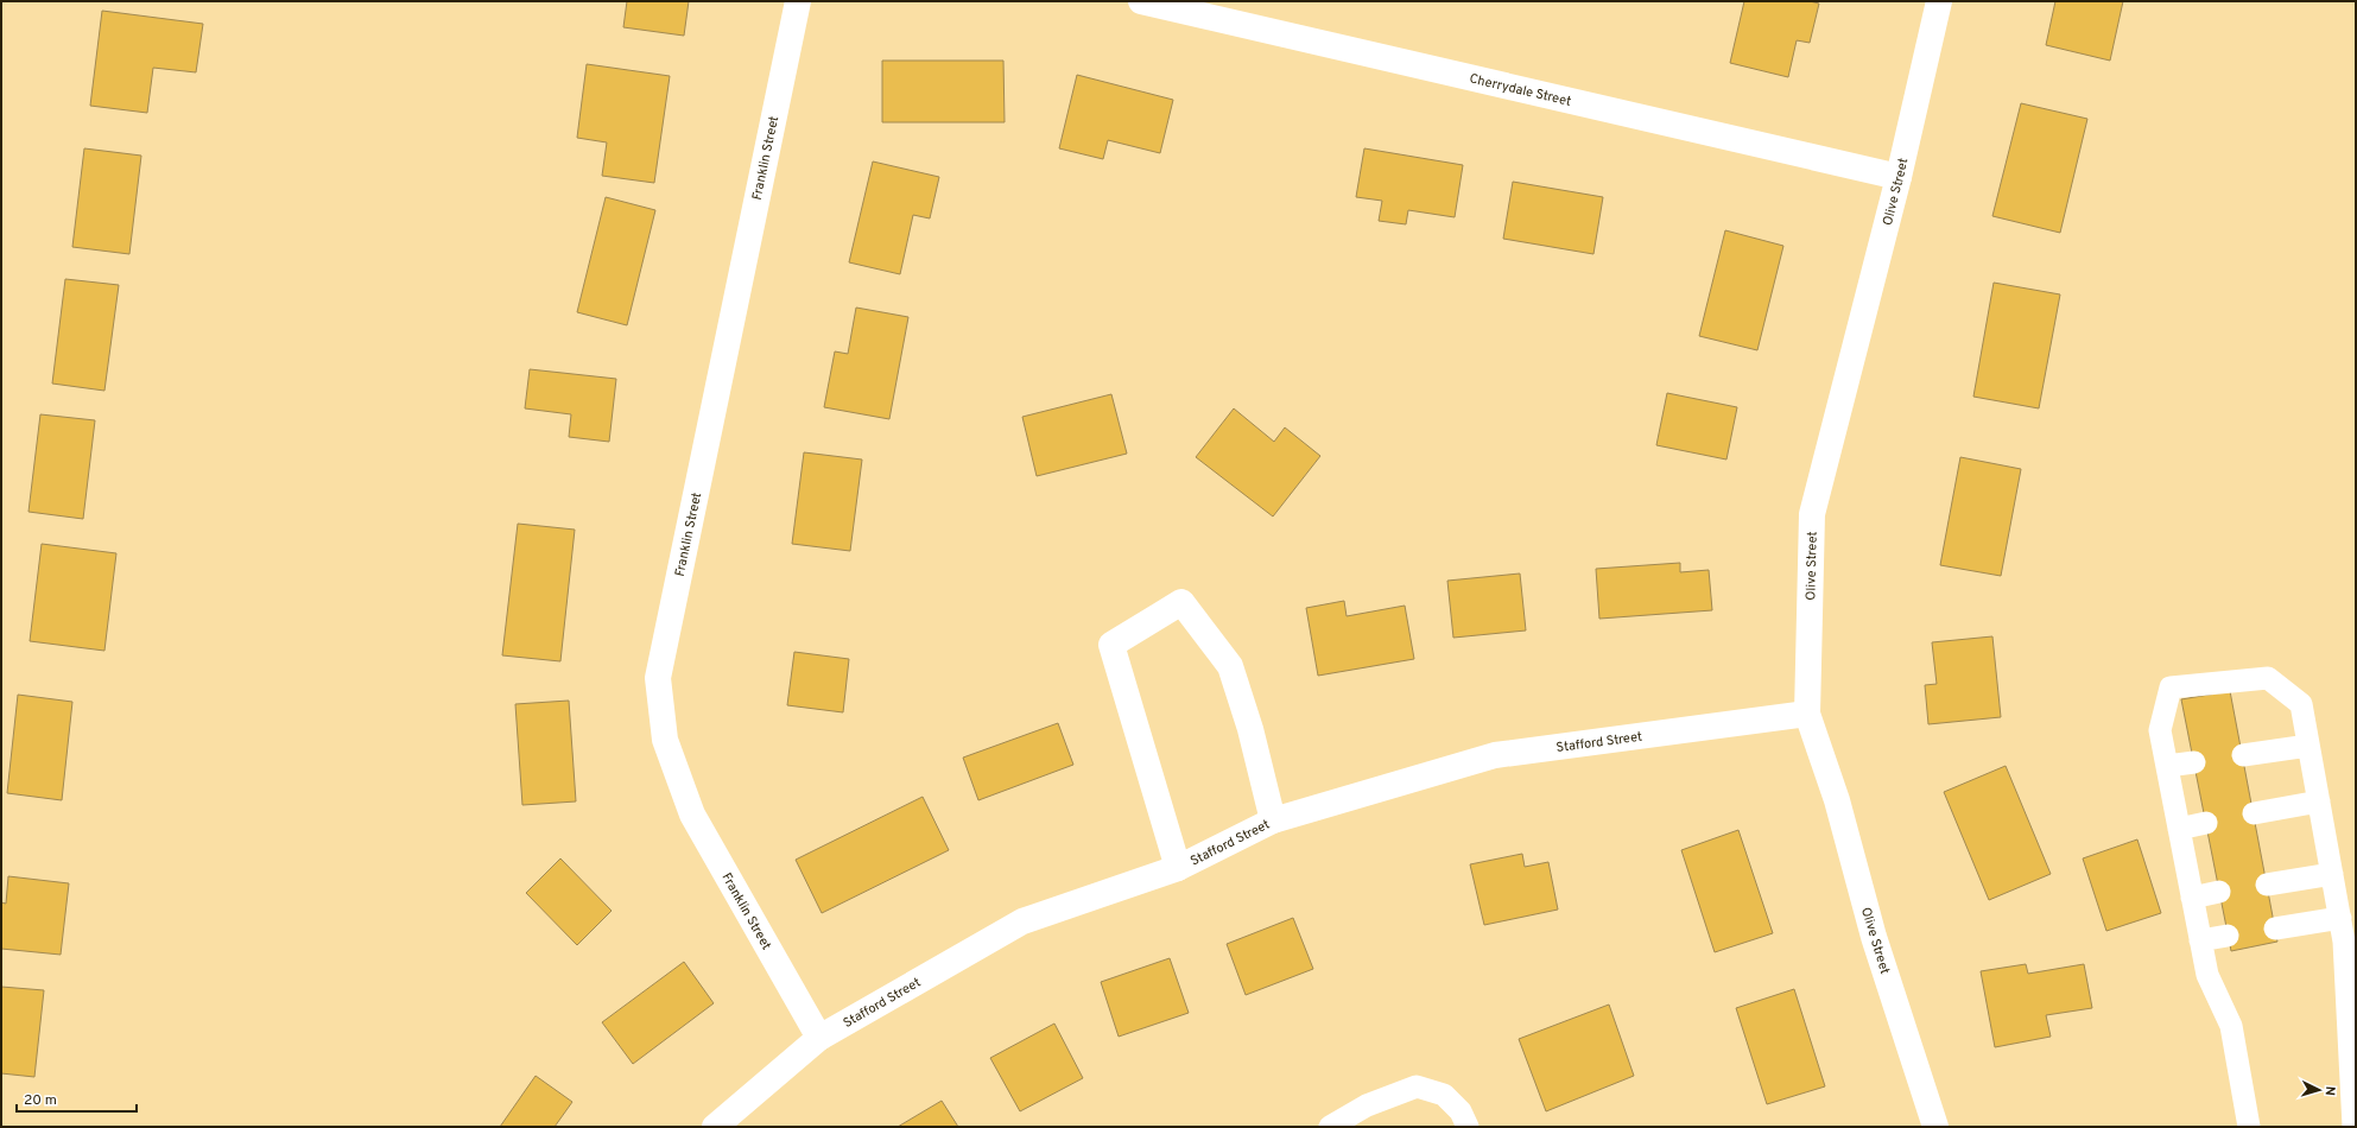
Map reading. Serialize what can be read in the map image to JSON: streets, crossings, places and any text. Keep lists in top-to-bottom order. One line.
{"streets":{"street":["Cherrydale Street","Franklin Street","Olive Street","Stafford Street"]},"crossings":[["Cherrydale Street","Olive Street"],["Franklin Street","Stafford Street"],["Olive Street","Stafford Street"]],"scale_bar":"20 m","north":"right"}
